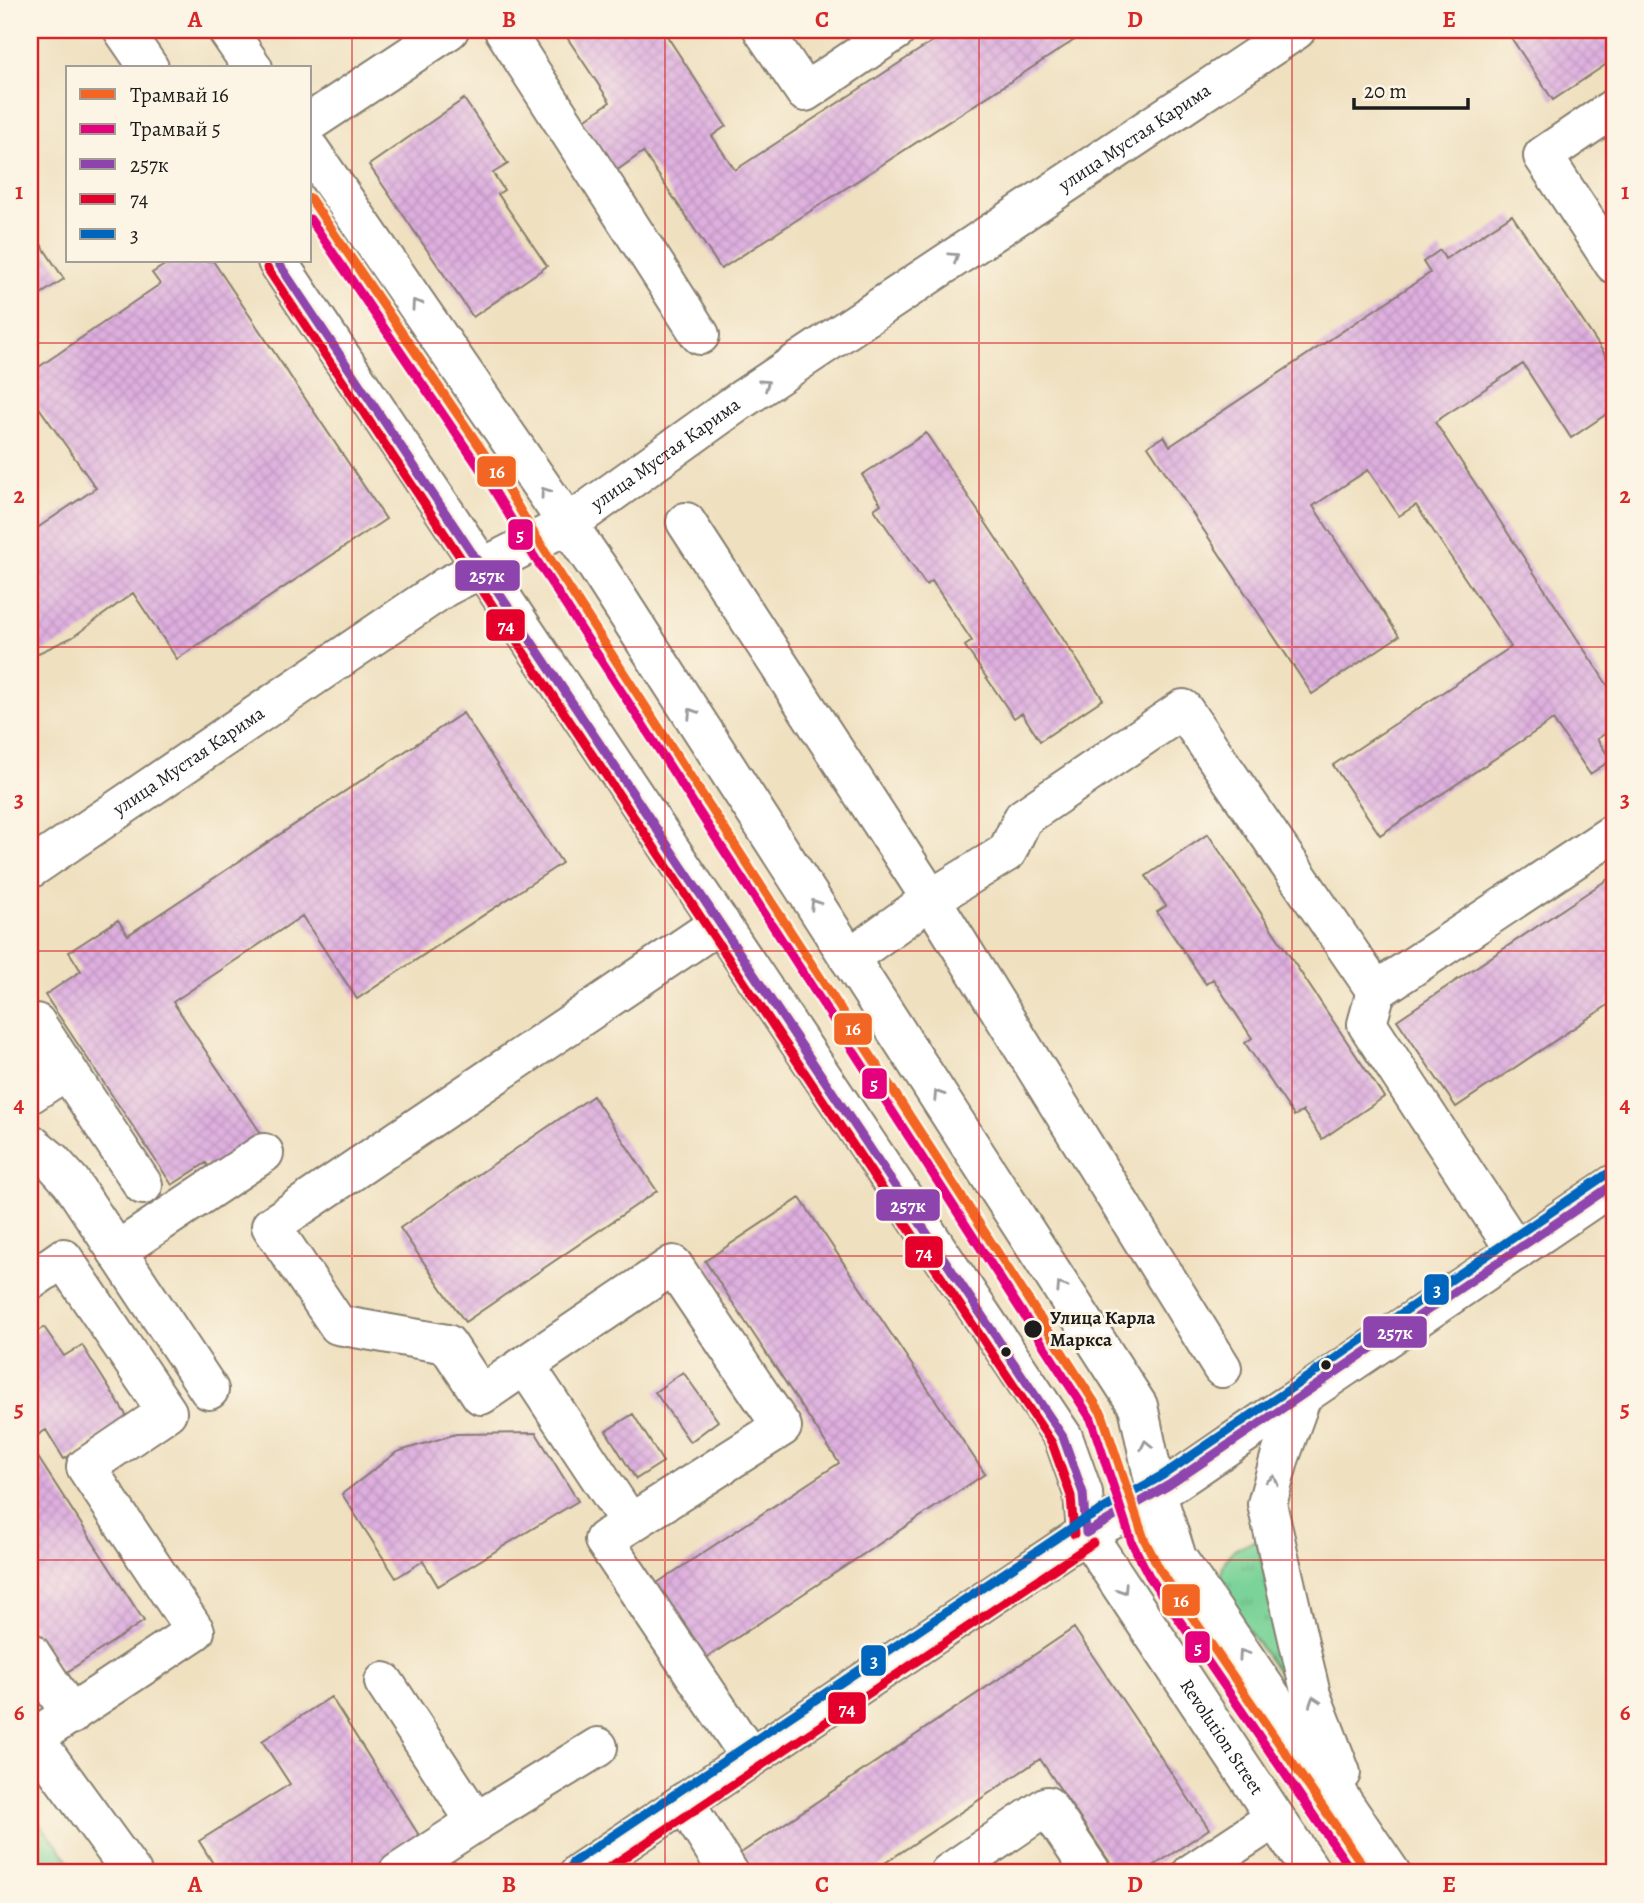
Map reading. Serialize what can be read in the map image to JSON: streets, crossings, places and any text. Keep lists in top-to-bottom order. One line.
{"streets":{"street":["улица Мустая Карима","Revolution Street"]},"crossings":[["улица Мустая Карима","Revolution Street"]],"one_way":["улица Мустая Карима"],"places":["Улица Карла Маркса"],"lines":["tram line 16","tram line 5","transit line 257к","transit line 74","transit line 3"],"legend":["Трамвай 16","Трамвай 5","257к","74","3"],"scale_bar":"20 m","grid":{"columns":["A","B","C","D","E"],"rows":["1","2","3","4","5","6"]}}
